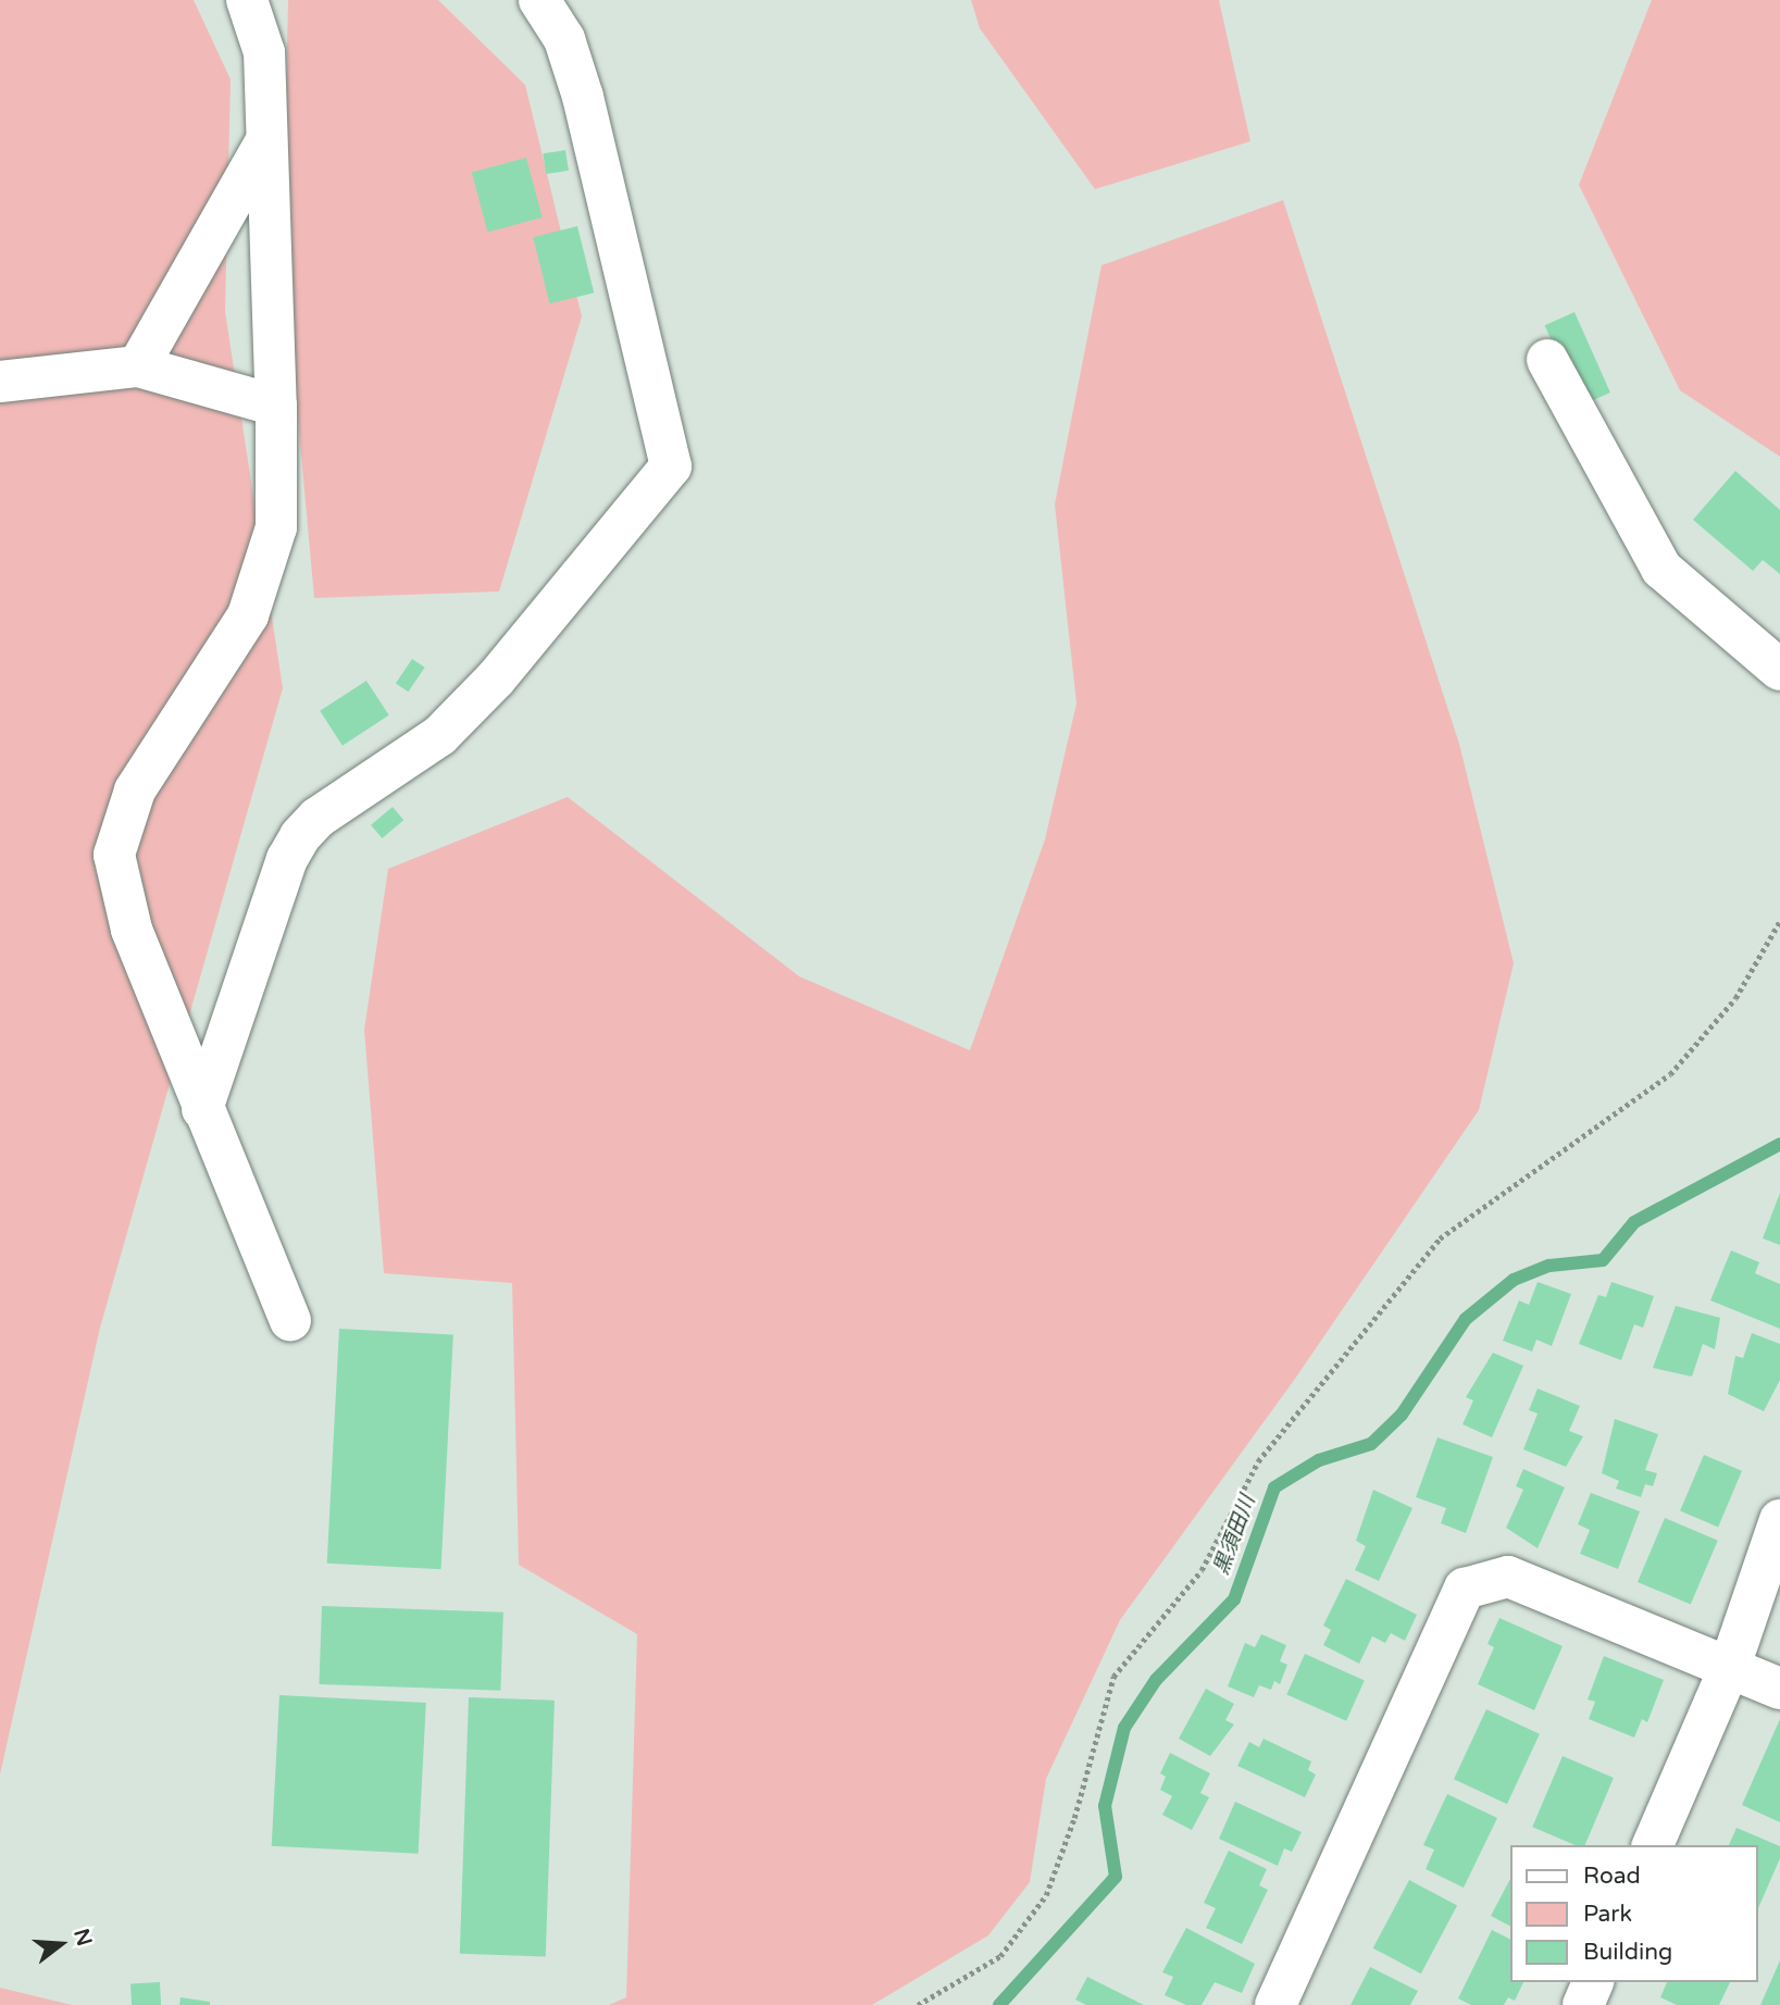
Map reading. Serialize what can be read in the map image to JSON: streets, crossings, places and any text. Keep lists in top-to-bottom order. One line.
{"water":["黒須田川"],"legend":["Road","Park","Building"],"north":"right"}
